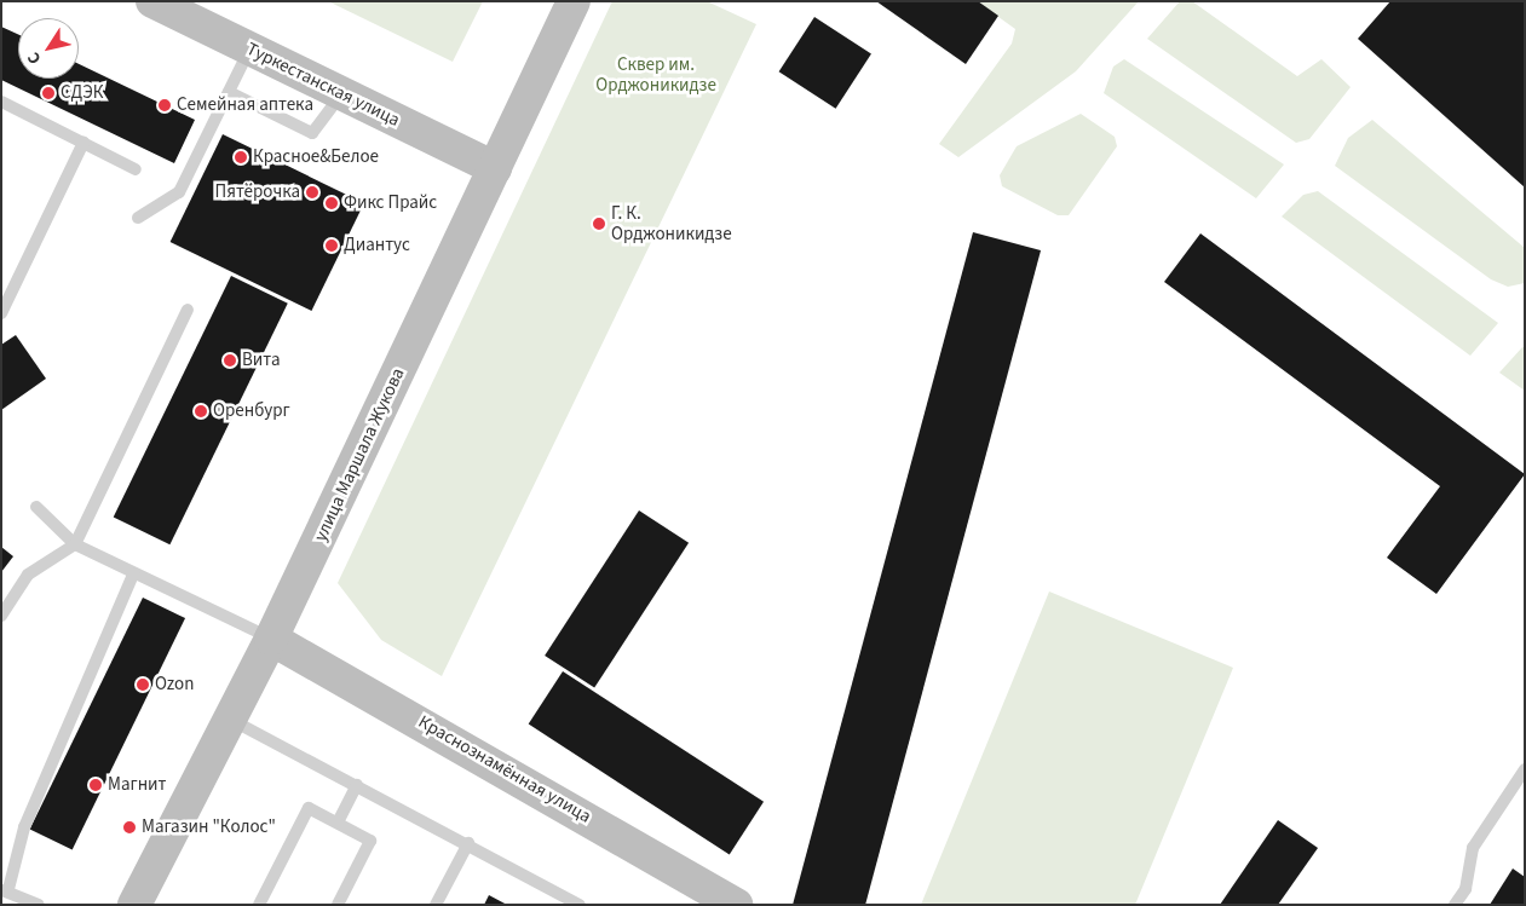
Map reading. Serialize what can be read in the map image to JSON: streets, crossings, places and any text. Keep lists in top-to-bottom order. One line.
{"streets":{"main road":["Туркестанская улица","улица Маршала Жукова","Краснознамённая улица"]},"crossings":[["Туркестанская улица","улица Маршала Жукова"],["улица Маршала Жукова","Краснознамённая улица"]],"parks":["Сквер им. Орджоникидзе"],"places":["СДЭК","Семейная аптека","Красное&Белое","Пятёрочка","Фикс Прайс","Г. К. Орджоникидзе","Диантус","Вита","Оренбург","Ozon","Магнит","Магазин \"Колос\""],"north":"bottom left"}
